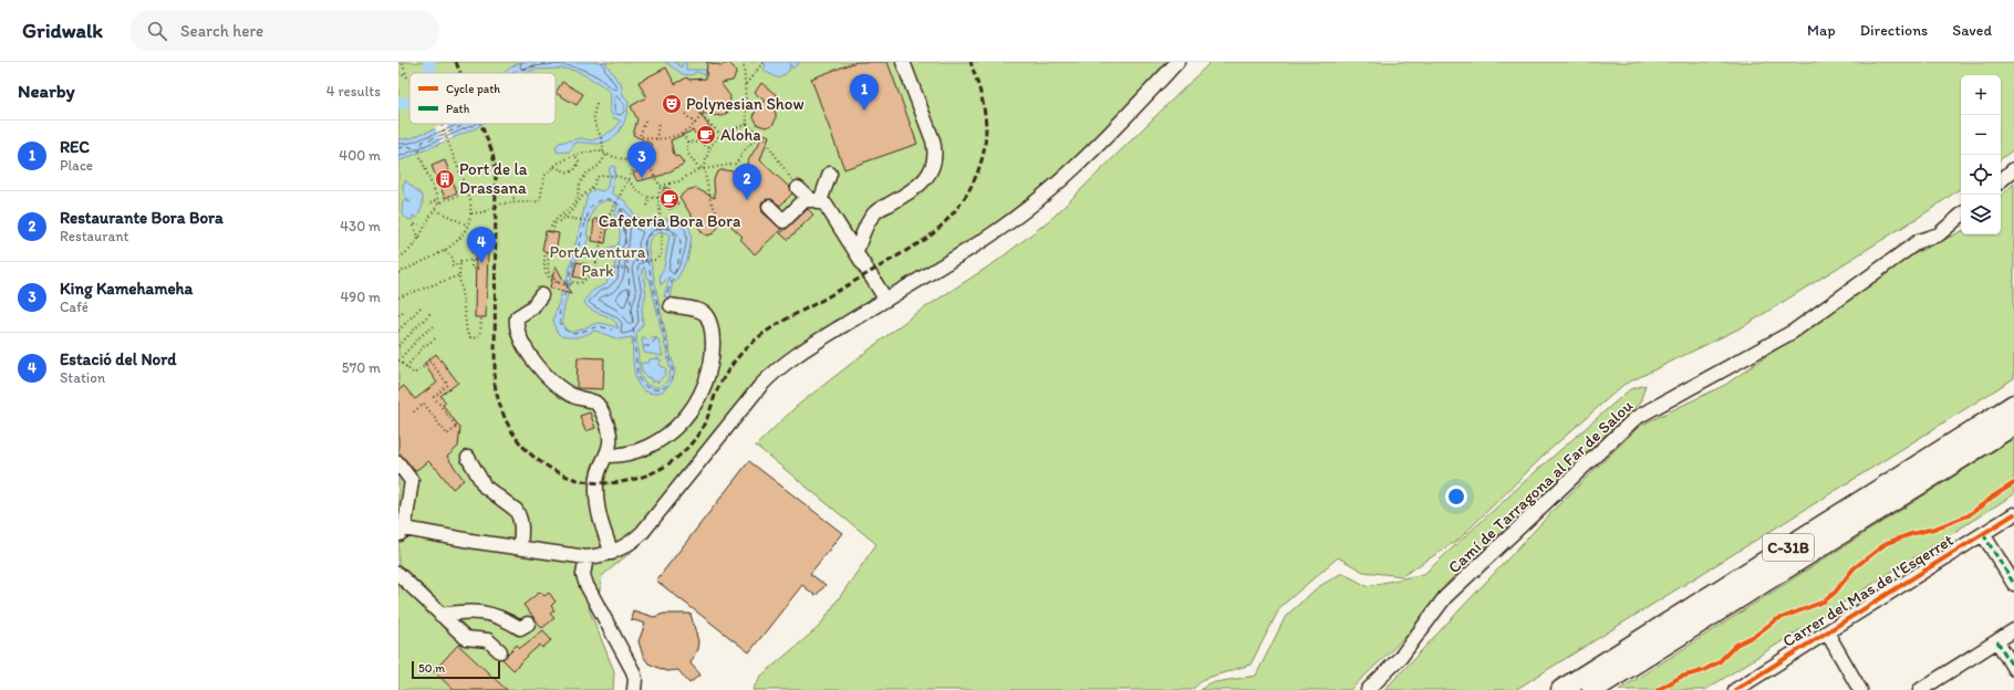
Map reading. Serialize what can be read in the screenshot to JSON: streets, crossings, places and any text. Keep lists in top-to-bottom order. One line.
{"streets":{"highway":["C-31B"],"street":["Camí de Tarragona al Far de Salou","Carrer del Mas de l'Esqerret"]},"parks":["PortAventura Park"],"places":{"theatre":["Polynesian Show"],"cafe":["Aloha","Cafetería Bora Bora"],"building":["Port de la Drassana"]},"legend":["Cycle path","Path"],"scale_bar":"50 m","page":{"header":"Gridwalk","search":"Search here","nav":["Map","Directions","Saved"],"heading":["Nearby","4 results"],"pins":["1","3","2","4"],"map_buttons":["+","−"],"list":[{"mark":"1","name":"REC","note":"Place","value":"400 m"},{"mark":"2","name":"Restaurante Bora Bora","note":"Restaurant","value":"430 m"},{"mark":"3","name":"King Kamehameha","note":"Café","value":"490 m"},{"mark":"4","name":"Estació del Nord","note":"Station","value":"570 m"}],"scale":"50 m"}}
